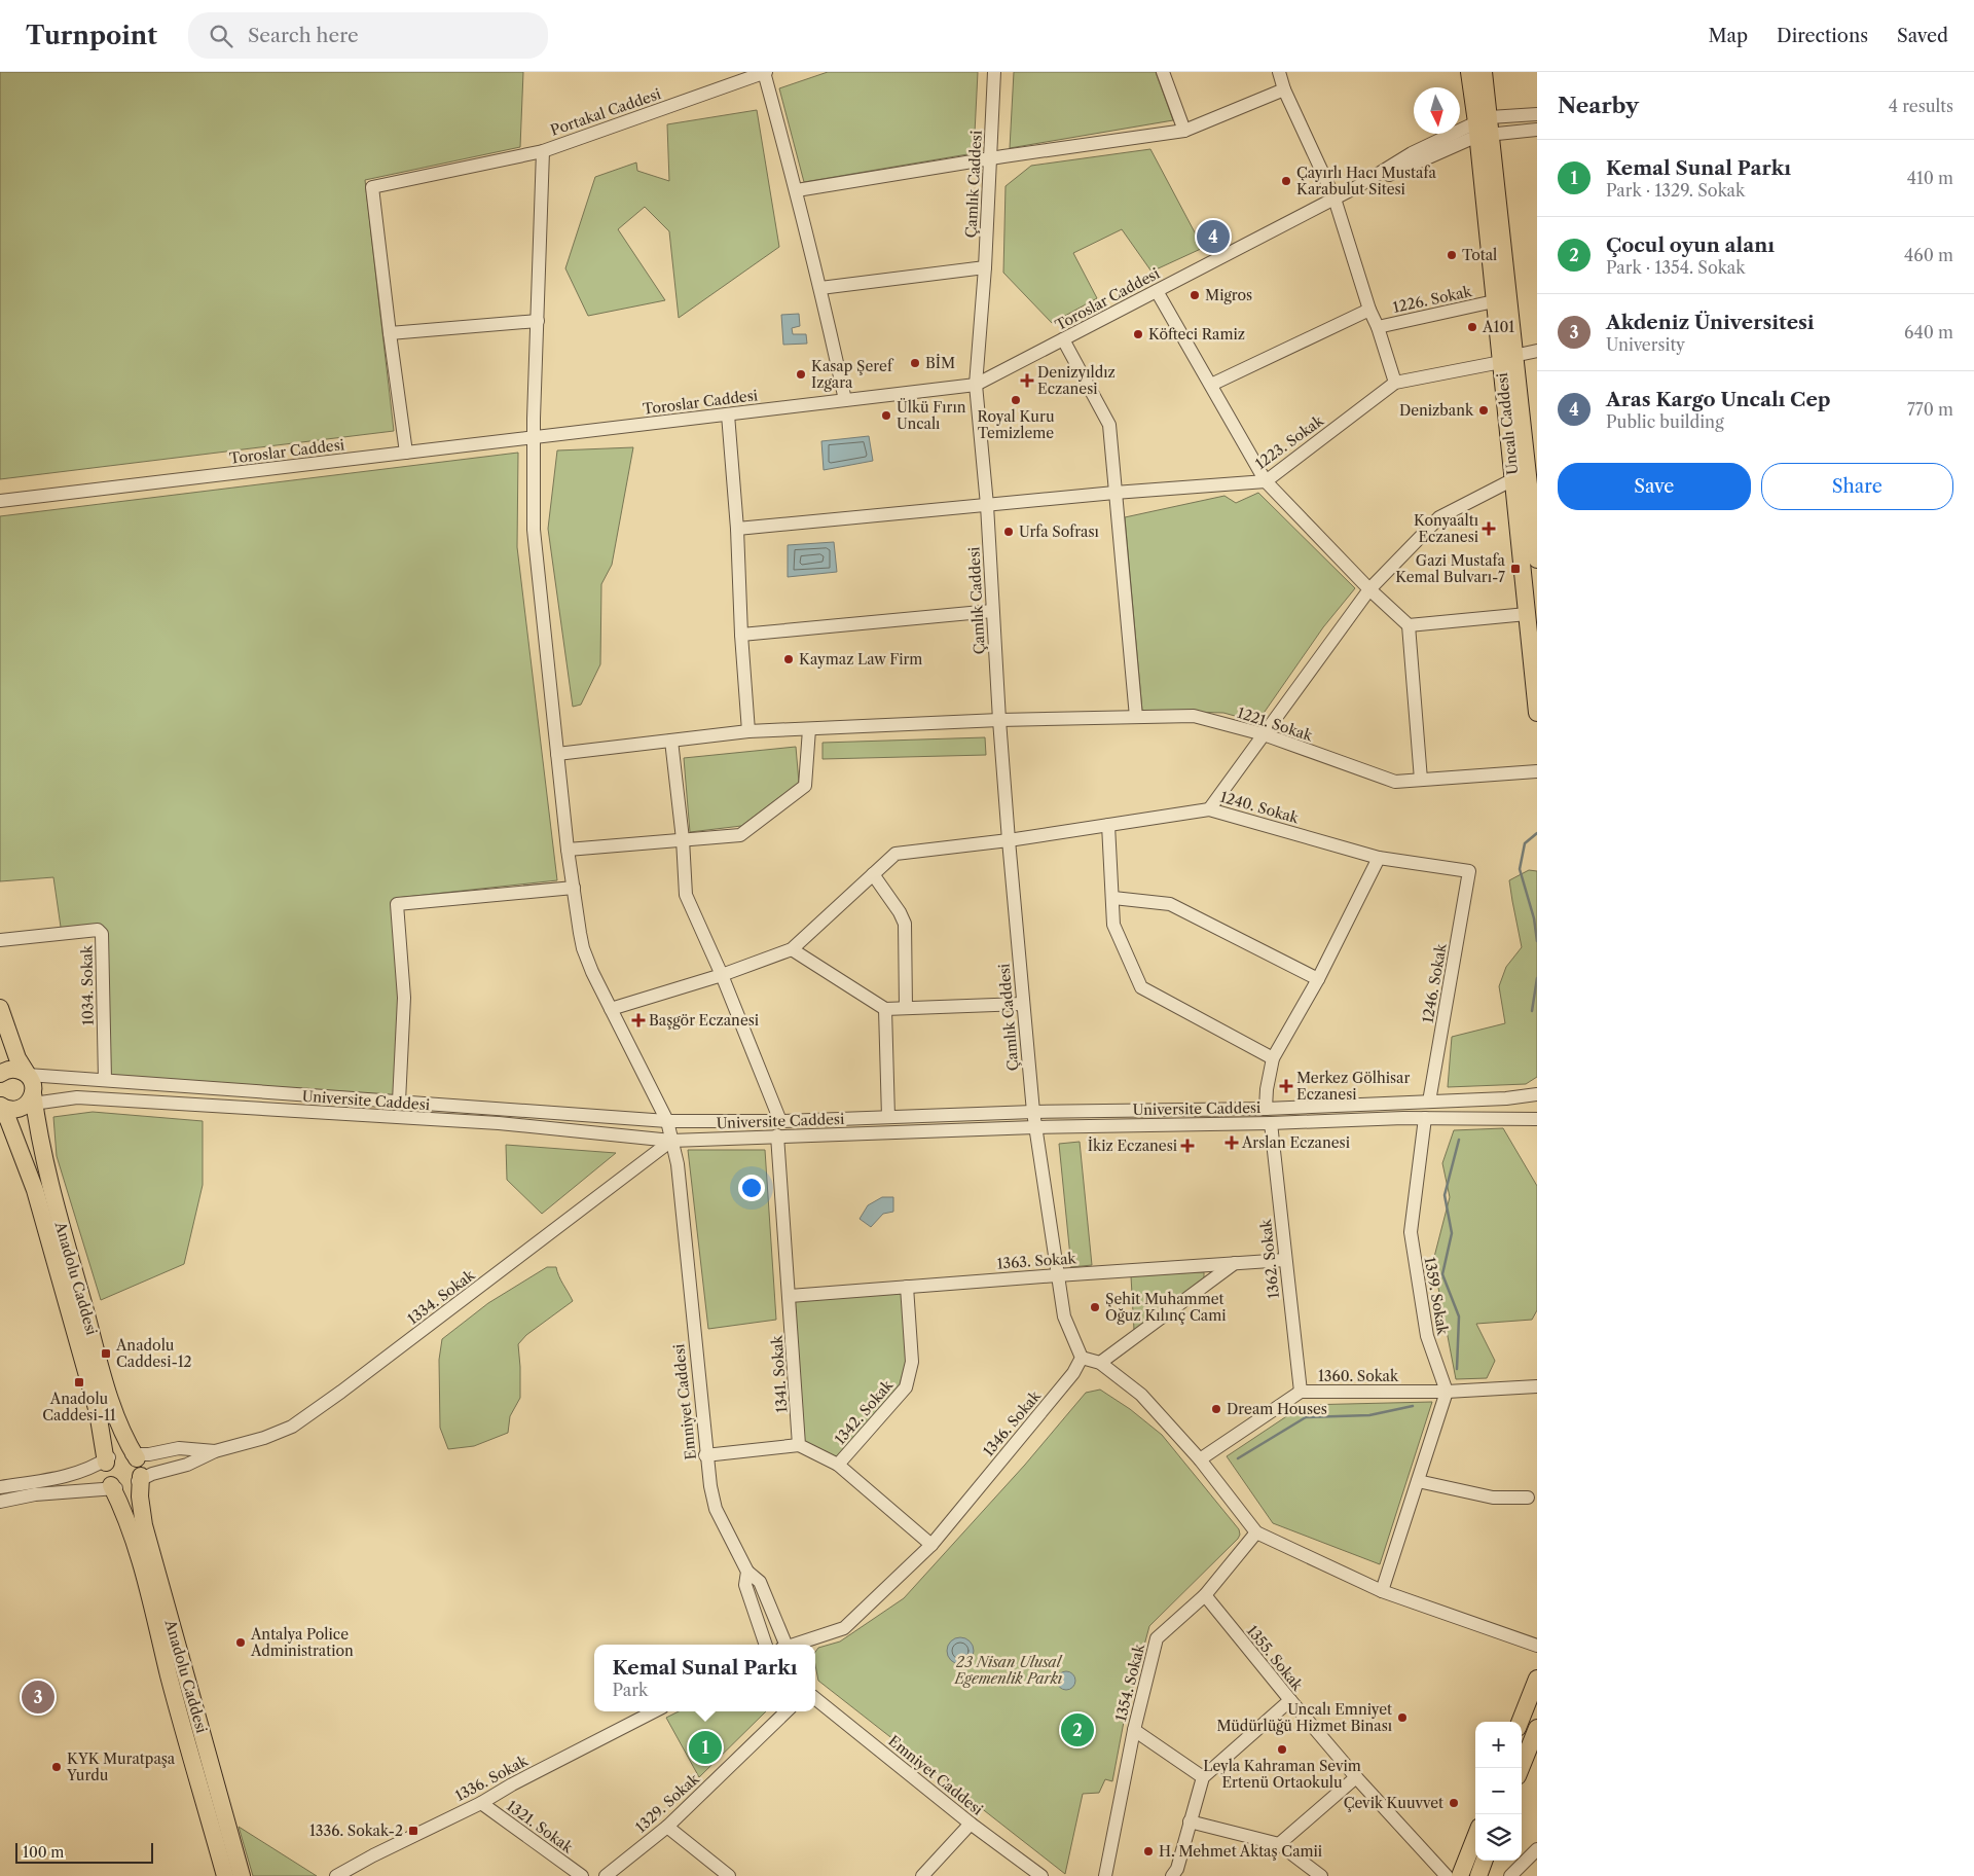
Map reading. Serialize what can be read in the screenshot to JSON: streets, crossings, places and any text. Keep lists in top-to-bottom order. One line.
{"streets":{"main road":["Uncalı Caddesi","Anadolu Caddesi"],"street":["Portakal Caddesi","Çamlık Caddesi","Toroslar Caddesi","1226. Sokak","1223. Sokak","1221. Sokak","1240. Sokak","1246. Sokak","1034. Sokak","Universite Caddesi","1362. Sokak","1363. Sokak","1359. Sokak","1334. Sokak","1341. Sokak","1360. Sokak","Emniyet Caddesi","1342. Sokak","1346. Sokak","1355. Sokak","1354. Sokak","1336. Sokak","1329. Sokak","1321. Sokak"]},"crossings":[["Portakal Caddesi","Emniyet Caddesi"],["Çamlık Caddesi","Toroslar Caddesi"],["Çamlık Caddesi","1223. Sokak"],["Çamlık Caddesi","1221. Sokak"],["Çamlık Caddesi","1240. Sokak"],["Çamlık Caddesi","Universite Caddesi"],["Toroslar Caddesi","Uncalı Caddesi"],["Toroslar Caddesi","Emniyet Caddesi"],["1226. Sokak","Uncalı Caddesi"],["Uncalı Caddesi","1223. Sokak"],["1221. Sokak","Emniyet Caddesi"],["1240. Sokak","1246. Sokak"],["1246. Sokak","Universite Caddesi"],["1034. Sokak","Universite Caddesi"],["Universite Caddesi","1362. Sokak"],["Universite Caddesi","Anadolu Caddesi"],["Universite Caddesi","1359. Sokak"],["Universite Caddesi","1334. Sokak"],["Universite Caddesi","1341. Sokak"],["Universite Caddesi","Emniyet Caddesi"],["1362. Sokak","1363. Sokak"],["1362. Sokak","1360. Sokak"],["1363. Sokak","1341. Sokak"],["1363. Sokak","1342. Sokak"],["Anadolu Caddesi","1334. Sokak"],["1359. Sokak","1360. Sokak"],["1334. Sokak","Emniyet Caddesi"],["1355. Sokak","1354. Sokak"],["1336. Sokak","1321. Sokak"]],"parks":["23 Nisan Ulusal Egemenlik Parkı"],"places":{"other":["Çayırlı Hacı Mustafa Karabulut Sitesi","Total","Migros","A101","Köfteci Ramiz","BİM","Kasap Şeref Izgara","Royal Kuru Temizleme","Denizbank","Ülkü Fırın Uncalı","Urfa Sofrası","Kaymaz Law Firm","Şehit Muhammet Oğuz Kılınç Cami","Dream Houses","Antalya Police Administration","Uncalı Emniyet Müdürlüğü Hizmet Binası","Leyla Kahraman Sevim Ertenü Ortaokulu","KYK Muratpaşa Yurdu","Çevik Kuuvvet","H. Mehmet Aktaş Camii"],"health":["Denizyıldız Eczanesi","Konyaaltı Eczanesi","Başgör Eczanesi","Merkez Gölhisar Eczanesi","Arslan Eczanesi","İkiz Eczanesi"],"transit":["Gazi Mustafa Kemal Bulvarı-7","Anadolu Caddesi-12","Anadolu Caddesi-11","1336. Sokak-2"]},"scale_bar":"100 m","north":"bottom","page":{"header":"Turnpoint","search":"Search here","nav":["Map","Directions","Saved"],"heading":["Nearby","4 results"],"list":[{"mark":"1","name":"Kemal Sunal Parkı","note":"Park · 1329. Sokak","value":"410 m"},{"mark":"2","name":"Çocul oyun alanı","note":"Park · 1354. Sokak","value":"460 m"},{"mark":"3","name":"Akdeniz Üniversitesi","note":"University","value":"640 m"},{"mark":"4","name":"Aras Kargo Uncalı Cep","note":"Public building","value":"770 m"}],"pins":["4","3","2","1"],"buttons":["Save","Share"],"popup":["Kemal Sunal Parkı","Park"],"map_buttons":["+","−"],"scale":"100 m"}}
